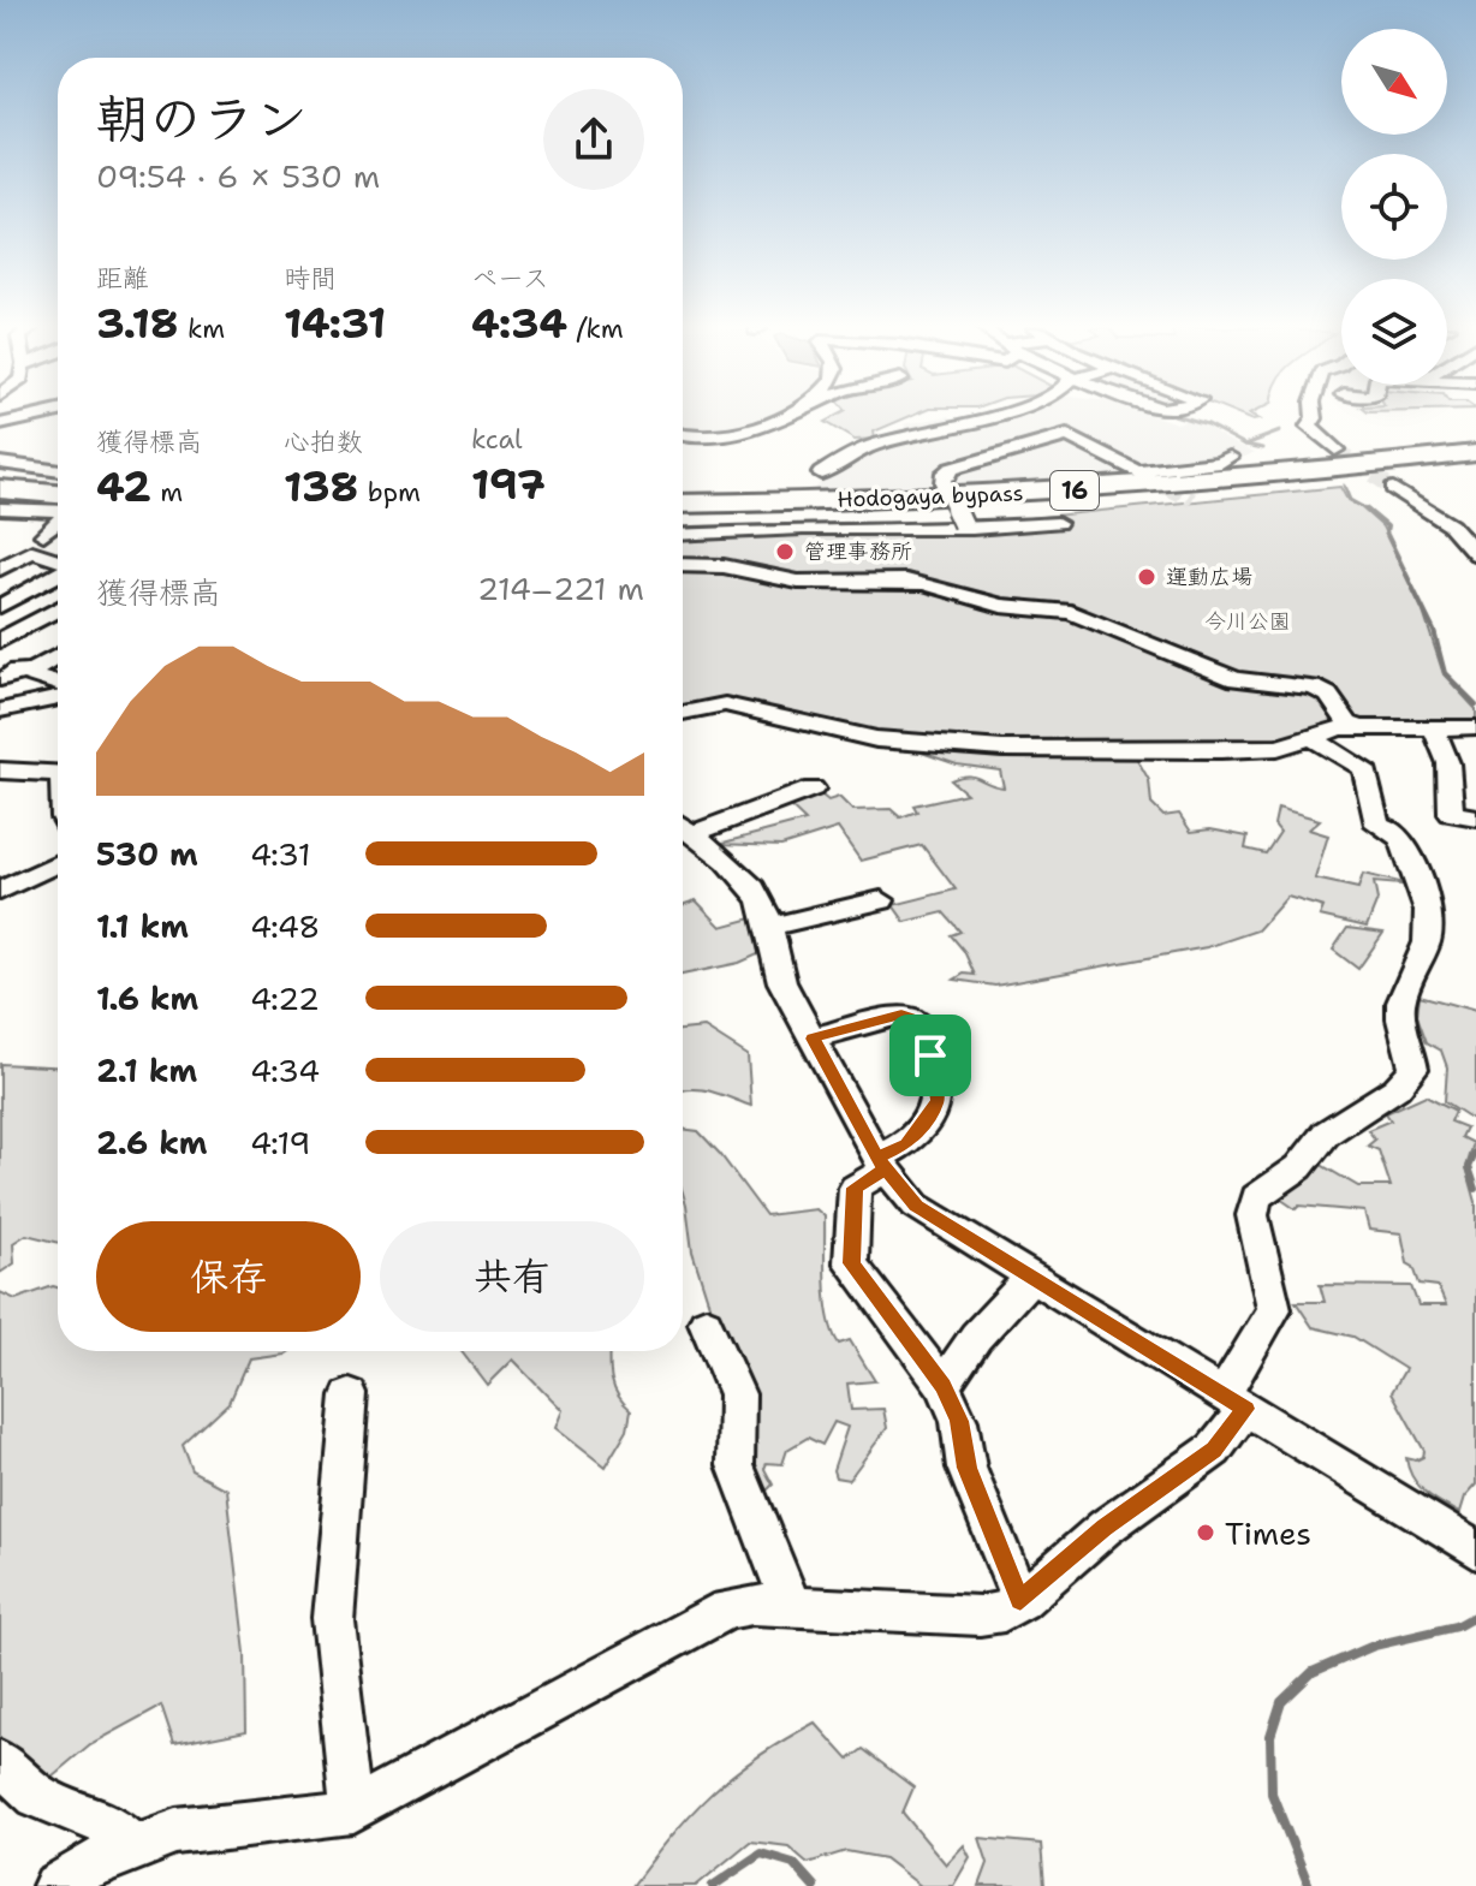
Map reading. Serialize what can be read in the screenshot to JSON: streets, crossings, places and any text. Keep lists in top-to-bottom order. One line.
{"streets":{"highway":["16","Hodogaya bypass"]},"parks":["今川公園"],"places":["管理事務所","運動広場","Times"],"north":"bottom right","page":{"heading":["朝のラン","09:54 · 6 × 530 m"],"stats":[["距離","3.18 km"],["時間","14:31"],["ペース","4:34 /km"],["獲得標高","42 m"],["心拍数","138 bpm"],["kcal","197"]],"chart":["獲得標高","214–221 m"],"list":[{"name":"530 m","note":"4:31"},{"name":"1.1 km","note":"4:48"},{"name":"1.6 km","note":"4:22"},{"name":"2.1 km","note":"4:34"},{"name":"2.6 km","note":"4:19"}],"buttons":["保存","共有"]}}
